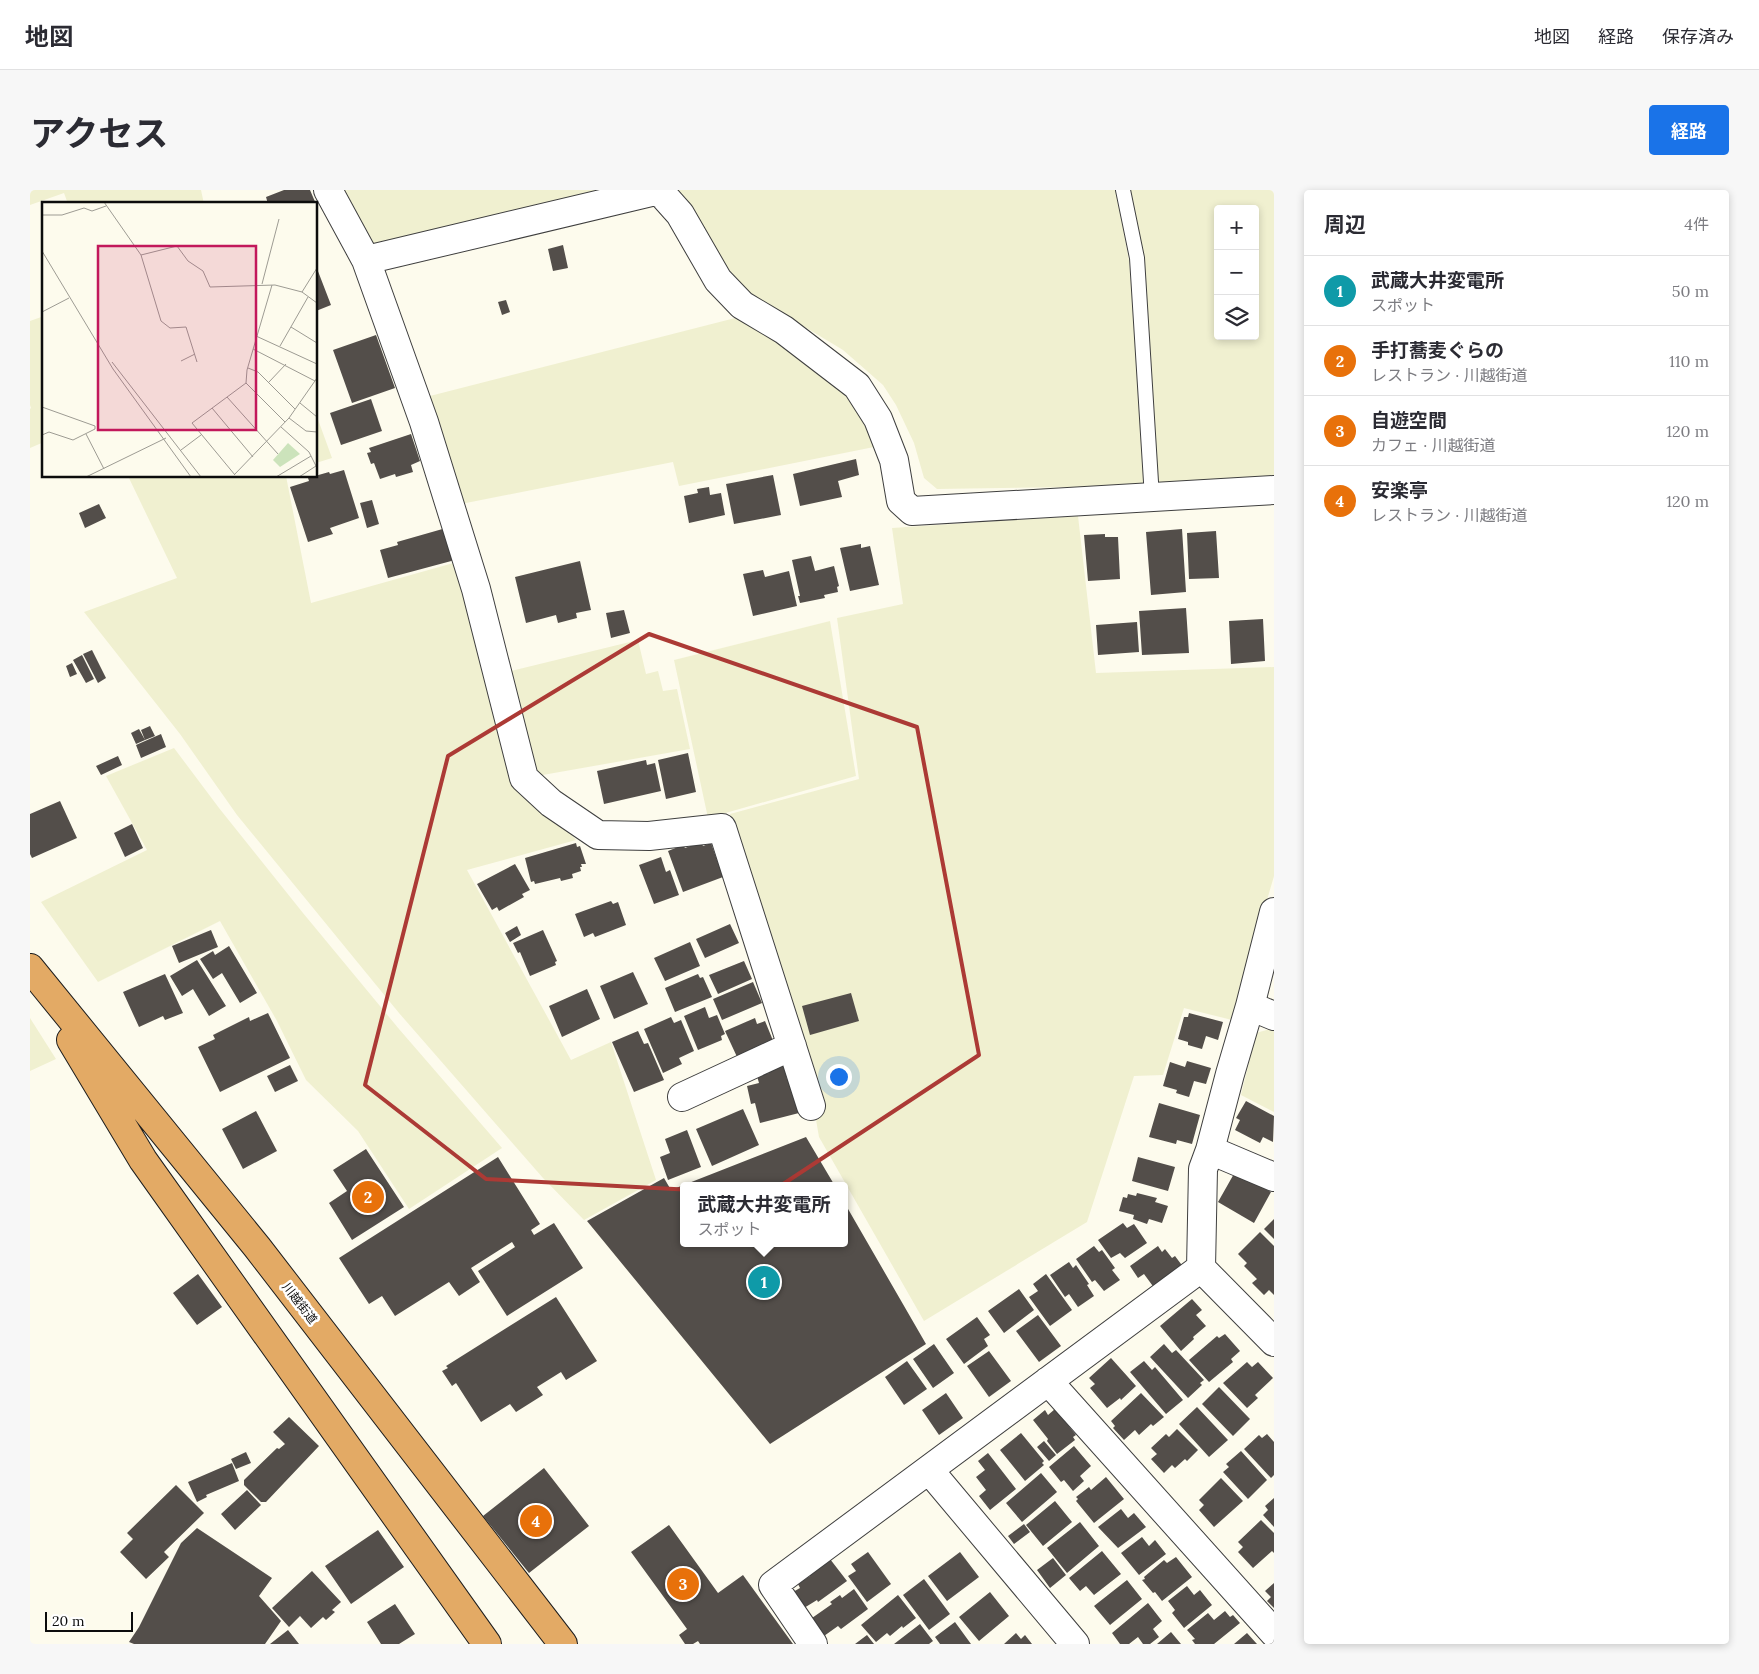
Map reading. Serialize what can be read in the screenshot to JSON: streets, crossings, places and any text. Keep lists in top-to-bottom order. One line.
{"streets":{"highway":["川越街道"]},"scale_bar":"20 m","page":{"header":"地図","nav":["地図","経路","保存済み"],"title":"アクセス","buttons":"経路","heading":["周辺","4件"],"map_buttons":["+","−"],"list":[{"mark":"1","name":"武蔵大井変電所","note":"スポット","value":"50 m"},{"mark":"2","name":"手打蕎麦ぐらの","note":"レストラン · 川越街道","value":"110 m"},{"mark":"3","name":"自遊空間","note":"カフェ · 川越街道","value":"120 m"},{"mark":"4","name":"安楽亭","note":"レストラン · 川越街道","value":"120 m"}],"pins":["2","1","4","3"],"popup":["武蔵大井変電所","スポット"],"scale":"20 m"}}
